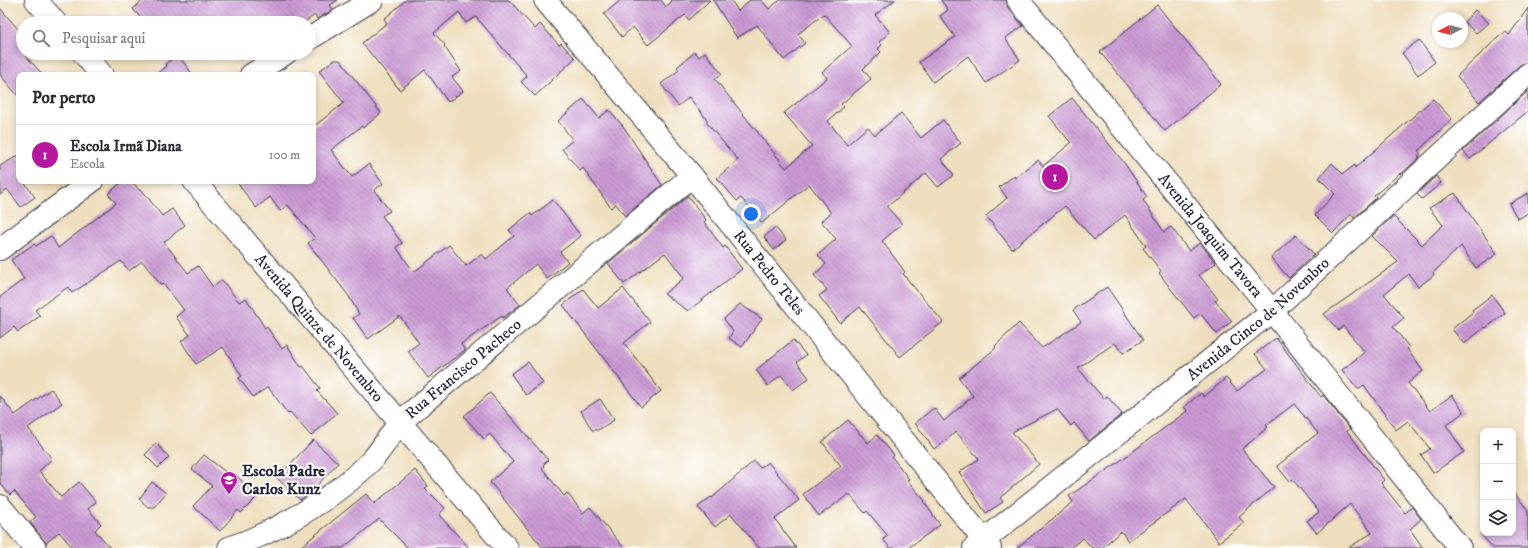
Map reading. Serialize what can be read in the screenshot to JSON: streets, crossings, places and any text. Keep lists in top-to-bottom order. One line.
{"streets":{"street":["Avenida Joaquim Tavora","Rua Pedro Teles","Avenida Cinco de Novembro","Avenida Quinze de Novembro","Rua Francisco Pacheco"]},"crossings":[["Avenida Joaquim Tavora","Avenida Cinco de Novembro"],["Rua Pedro Teles","Avenida Cinco de Novembro"],["Rua Pedro Teles","Rua Francisco Pacheco"],["Avenida Quinze de Novembro","Rua Francisco Pacheco"]],"places":{"school or university":["Escola Padre Carlos Kunz"]},"north":"left","page":{"search":"Pesquisar aqui","heading":"Por perto","list":[{"mark":"1","name":"Escola Irmã Diana","note":"Escola","value":"100 m"}],"pins":"1","map_buttons":["+","−"]}}
